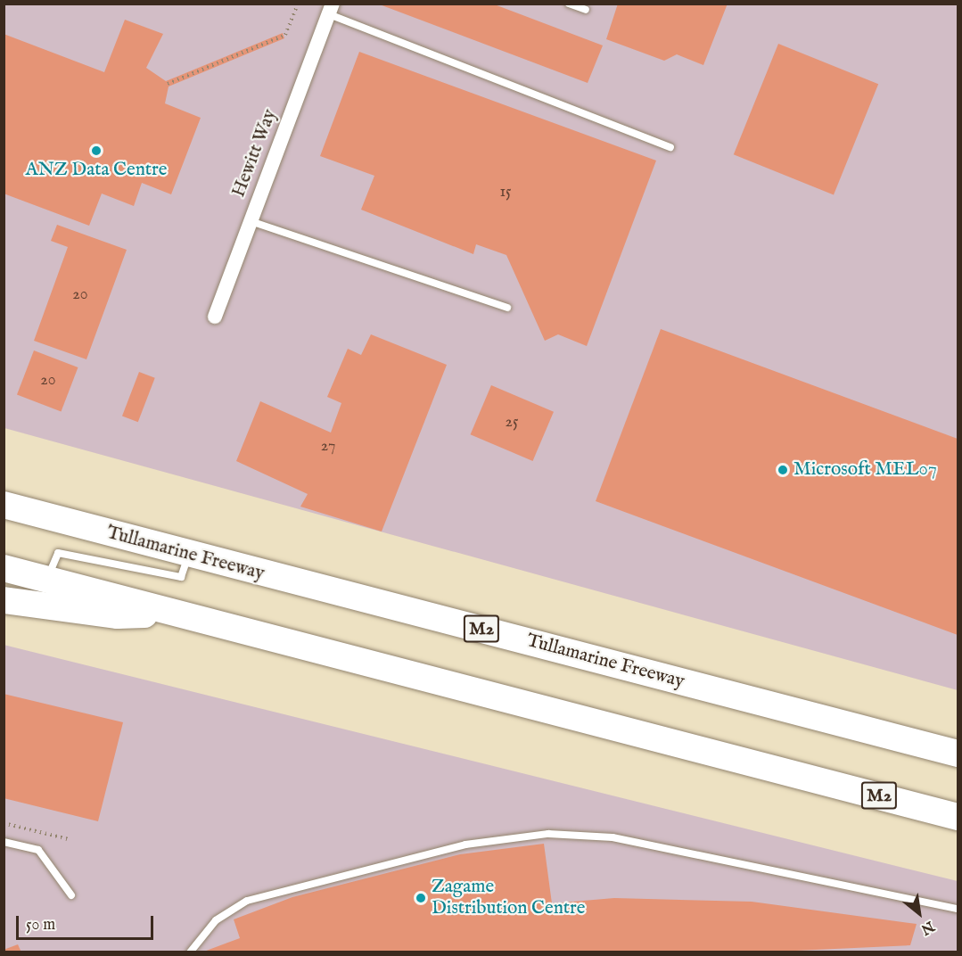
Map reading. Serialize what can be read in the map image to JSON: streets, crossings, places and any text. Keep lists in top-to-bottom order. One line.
{"streets":{"highway":["Tullamarine Freeway","M2"],"street":["Hewitt Way"]},"places":["ANZ Data Centre","Microsoft MEL07","Zagame Distribution Centre"],"house_numbers":["15","20","20","25","27"],"scale_bar":"50 m","north":"bottom right"}
